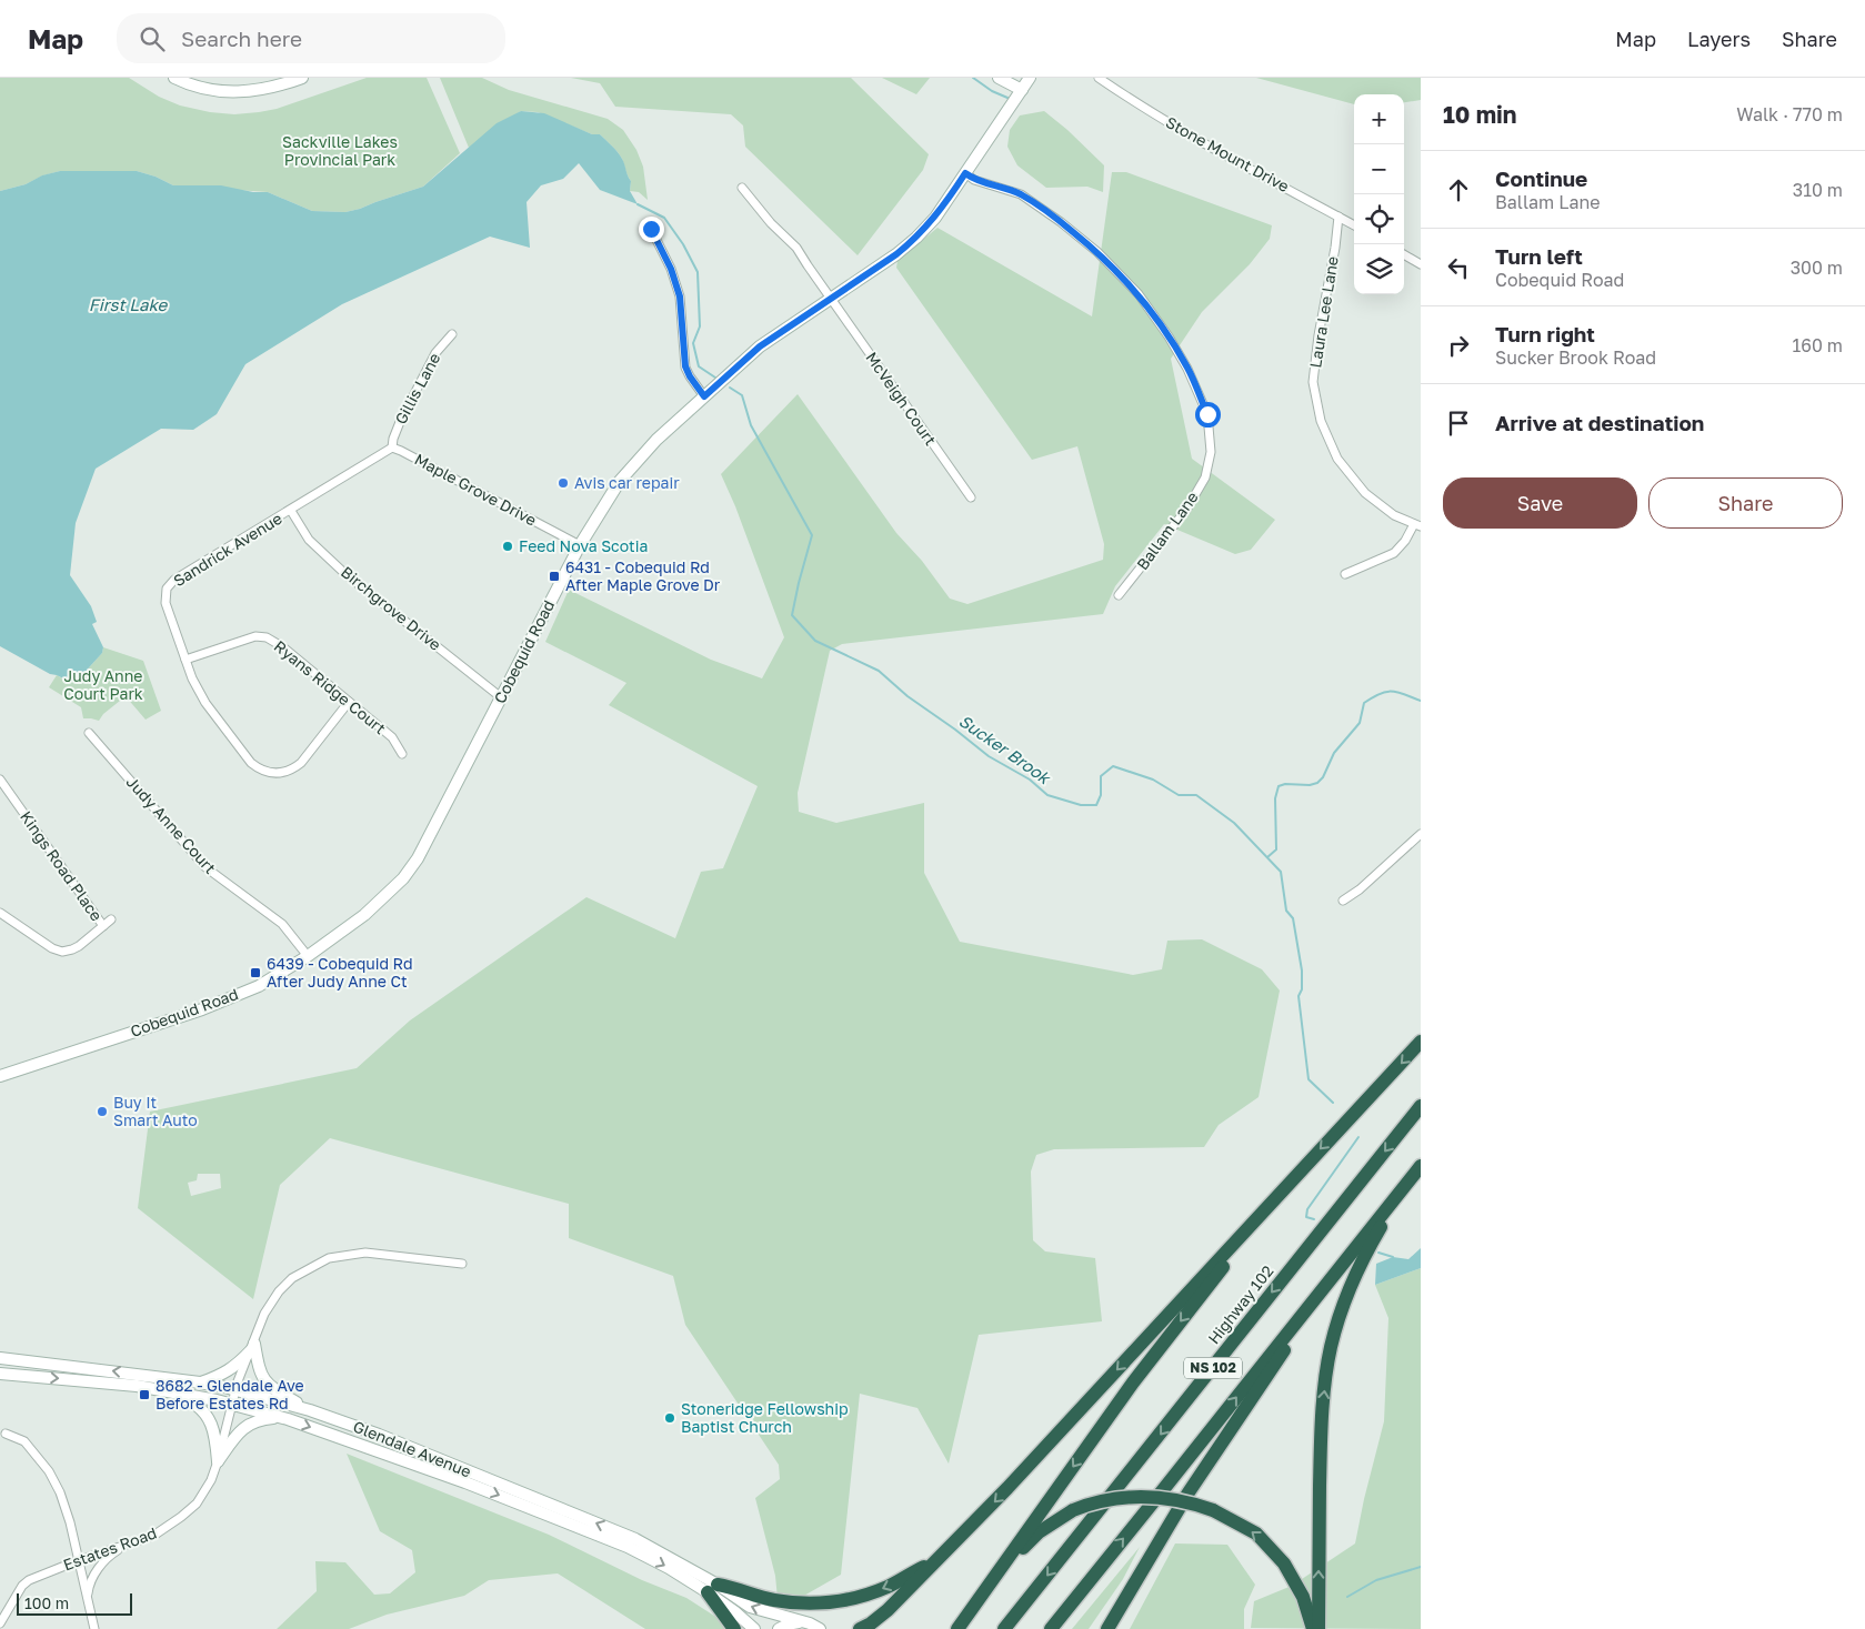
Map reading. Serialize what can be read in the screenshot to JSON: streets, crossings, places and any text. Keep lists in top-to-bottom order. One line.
{"streets":{"highway":["Highway 102","NS 102"],"main road":["Cobequid Road","Glendale Avenue"],"street":["Stone Mount Drive","Laura Lee Lane","Gillis Lane","McVeigh Court","Maple Grove Drive","Ballam Lane","Sandrick Avenue","Birchgrove Drive","Ryans Ridge Court","Judy Anne Court","Kings Road Place","Estates Road"]},"crossings":[["Stone Mount Drive","Laura Lee Lane"],["Gillis Lane","Maple Grove Drive"],["Gillis Lane","Sandrick Avenue"],["McVeigh Court","Cobequid Road"],["Maple Grove Drive","Sandrick Avenue"],["Maple Grove Drive","Cobequid Road"],["Ballam Lane","Cobequid Road"],["Sandrick Avenue","Birchgrove Drive"],["Sandrick Avenue","Ryans Ridge Court"],["Birchgrove Drive","Cobequid Road"],["Cobequid Road","Judy Anne Court"],["Glendale Avenue","Estates Road"]],"water":["First Lake","Sucker Brook"],"parks":["Sackville Lakes Provincial Park","Judy Anne Court Park"],"places":{"other":["Avis car repair","Feed Nova Scotia","Buy It Smart Auto","Stoneridge Fellowship Baptist Church"],"transit":["6431 - Cobequid Rd After Maple Grove Dr","6439 - Cobequid Rd After Judy Anne Ct","8682 - Glendale Ave Before Estates Rd"]},"scale_bar":"100 m","page":{"header":"Map","search":"Search here","nav":["Map","Layers","Share"],"heading":["10 min","Walk · 770 m"],"map_buttons":["+","−"],"list":[["Continue","Ballam Lane","310 m"],["Turn left","Cobequid Road","300 m"],["Turn right","Sucker Brook Road","160 m"],"Arrive at destination"],"buttons":["Save","Share"],"scale":"100 m"}}
